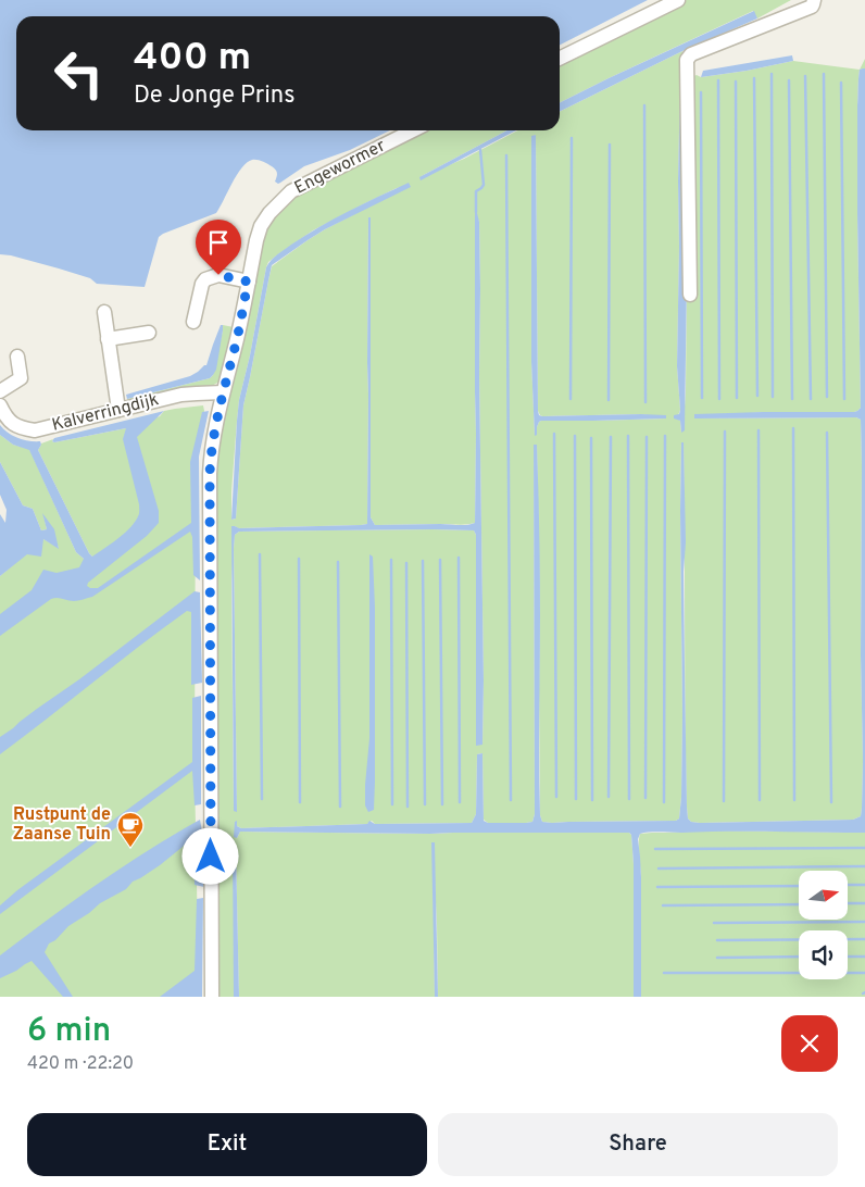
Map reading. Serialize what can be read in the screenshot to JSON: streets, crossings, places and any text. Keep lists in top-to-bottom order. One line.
{"streets":{"street":["Engewormer","Kalverringdijk"]},"crossings":[["Engewormer","Kalverringdijk"]],"places":{"cafe":["Rustpunt de Zaanse Tuin"]},"north":"right","page":{"turn":["400 m","De Jonge Prins"],"heading":["6 min","420 m · 22:20"],"buttons":["Exit","Share"]}}
